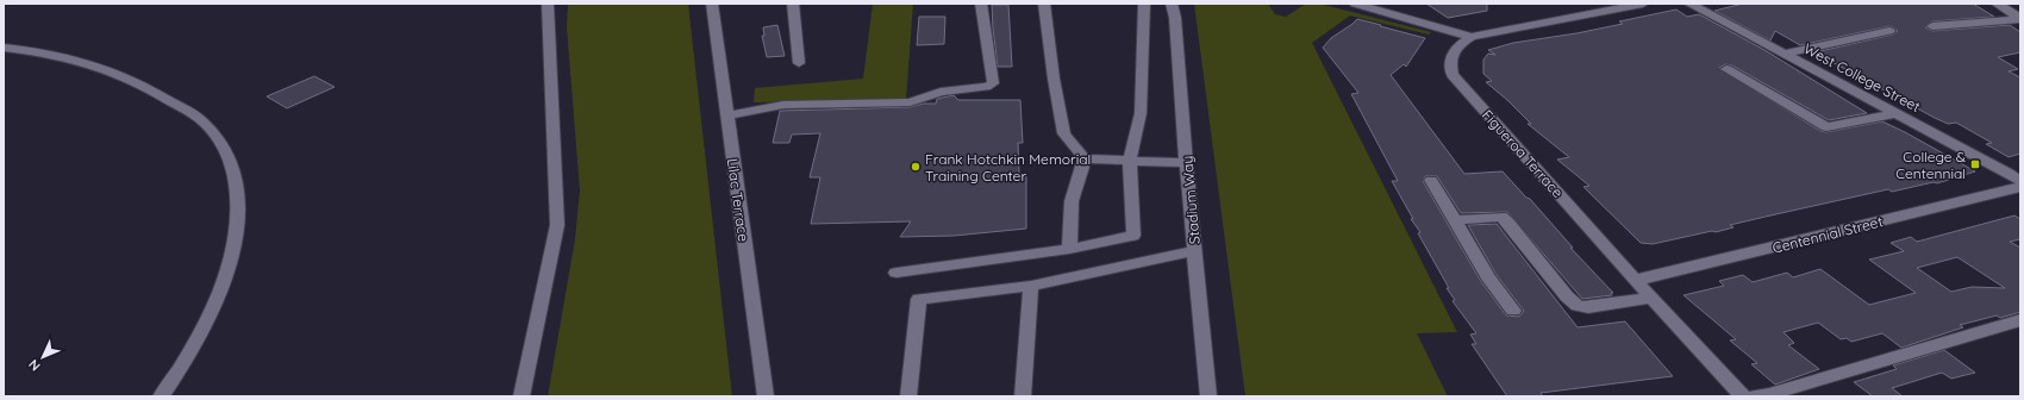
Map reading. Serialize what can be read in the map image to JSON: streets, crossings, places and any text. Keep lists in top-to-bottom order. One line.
{"streets":{"street":["West College Street","Figueroa Terrace","Lilac Terrace","Stadium Way","Centennial Street"]},"crossings":[["Figueroa Terrace","Centennial Street"]],"places":{"transit":["College & Centennial"],"other":["Frank Hotchkin Memorial Training Center"]},"north":"bottom left"}
